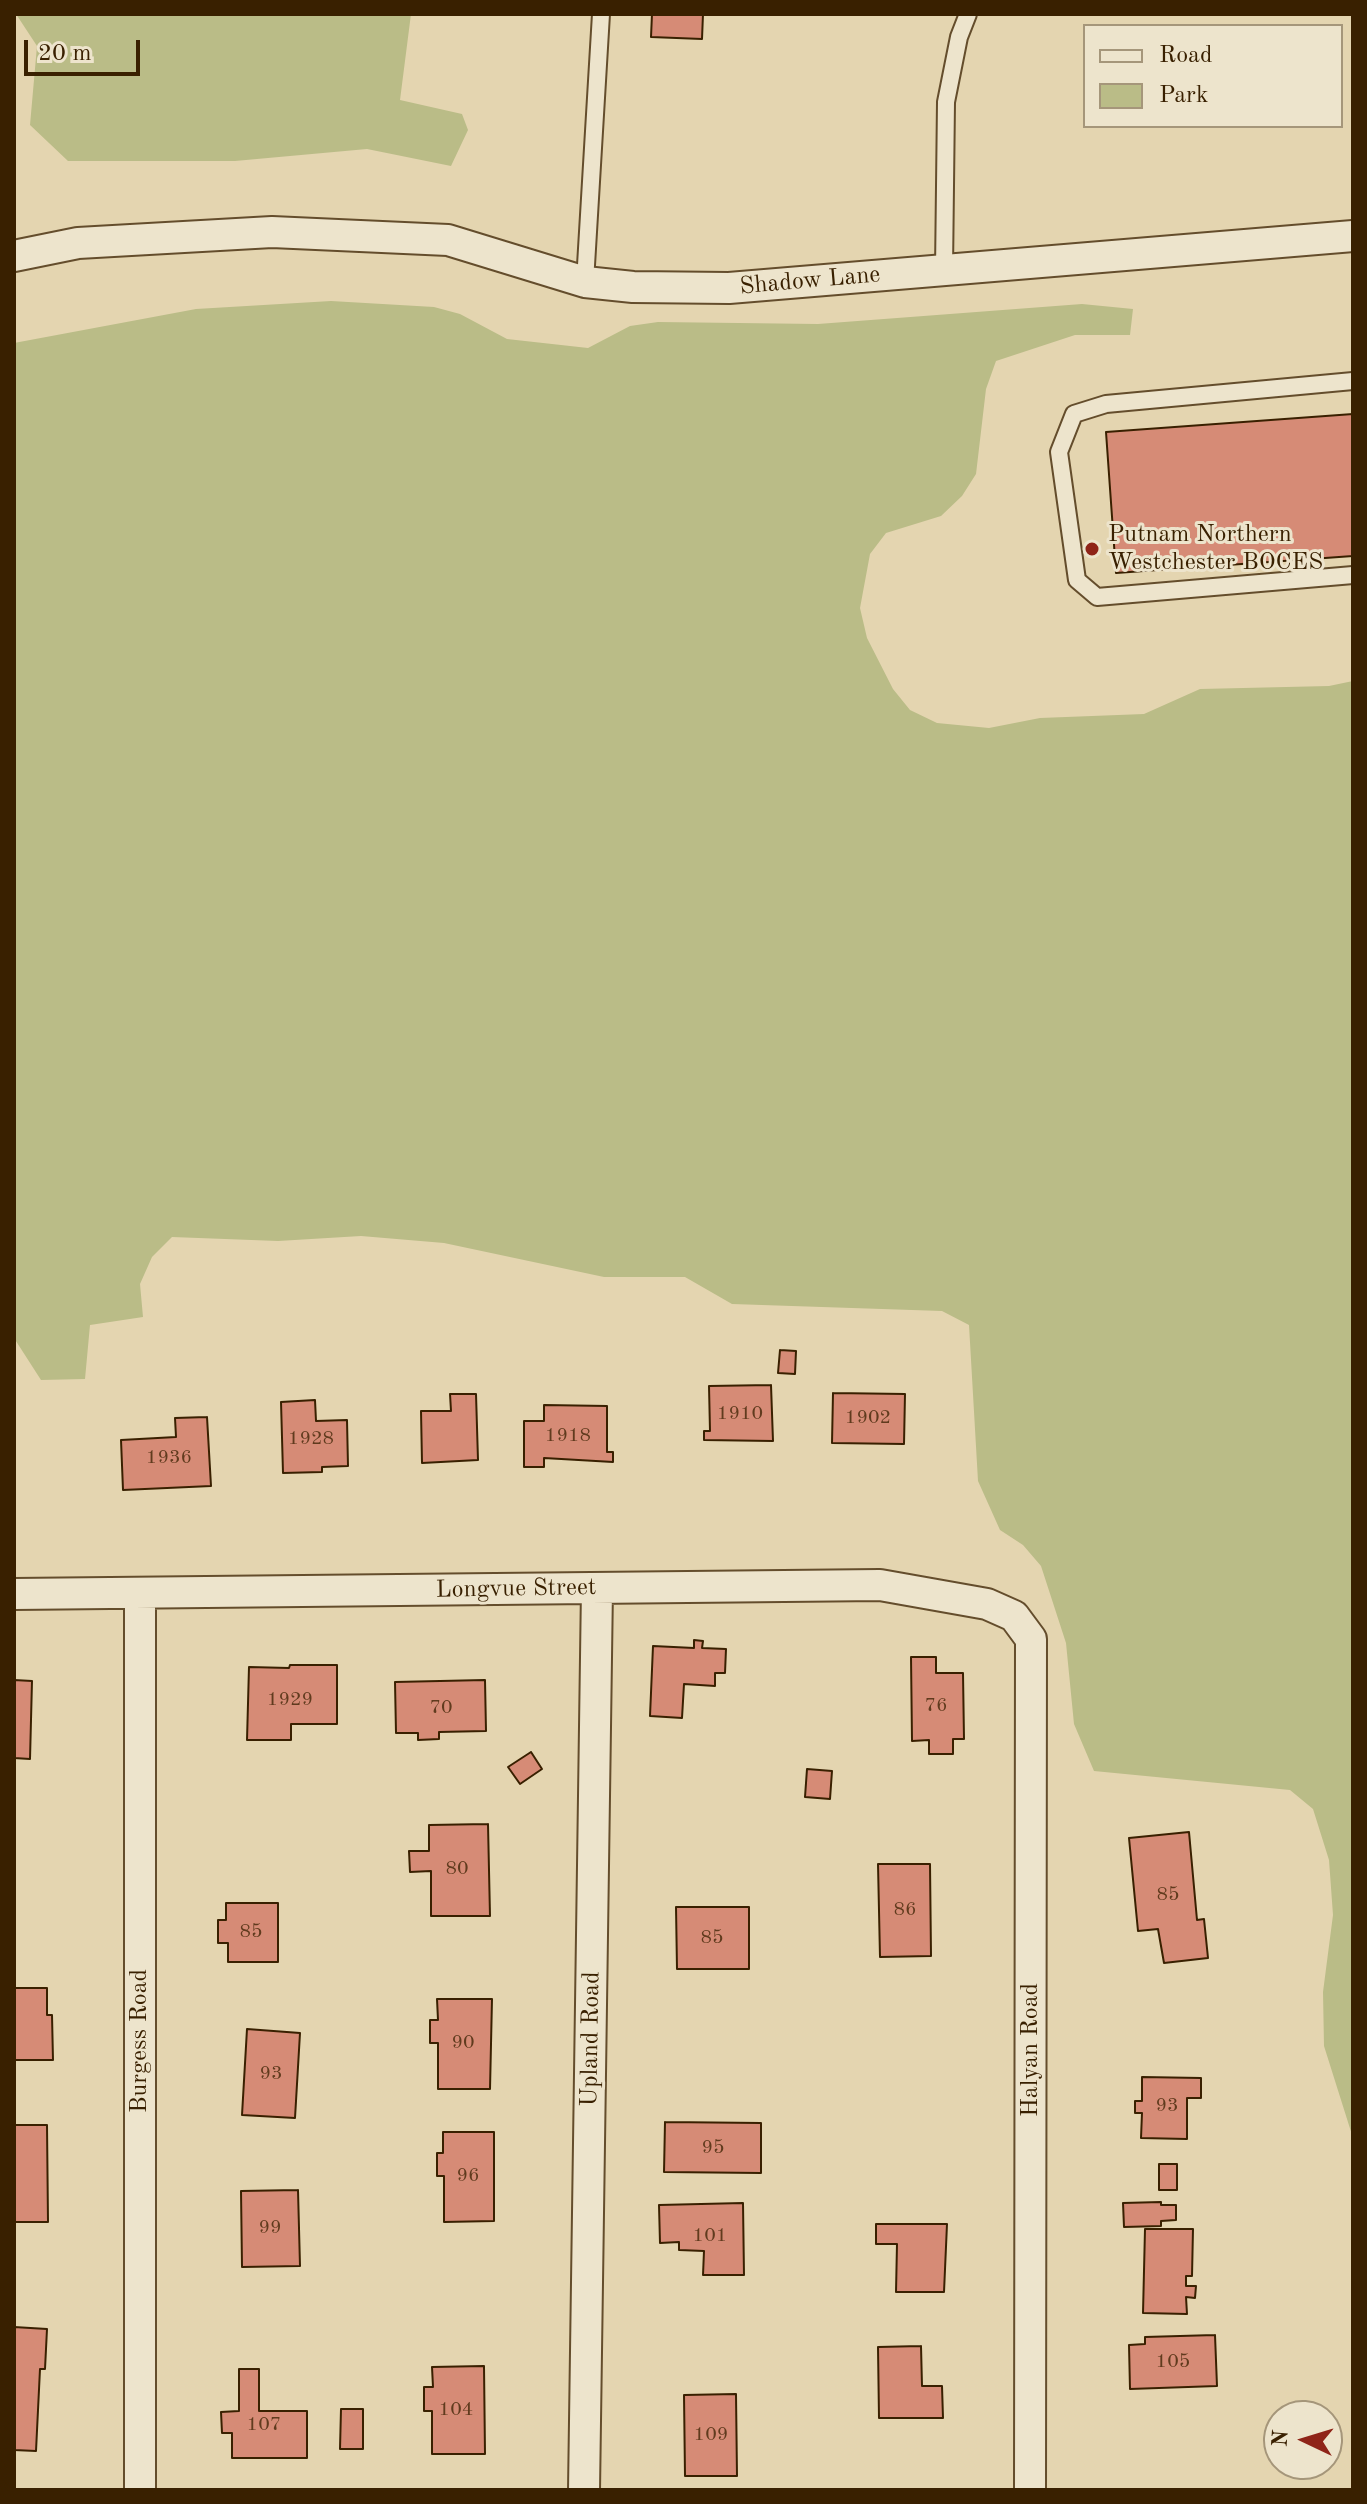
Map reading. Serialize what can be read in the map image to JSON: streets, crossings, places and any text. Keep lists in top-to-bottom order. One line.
{"streets":{"street":["Shadow Lane","Longvue Street","Upland Road","Burgess Road","Halyan Road"]},"crossings":[["Longvue Street","Upland Road"],["Longvue Street","Burgess Road"],["Longvue Street","Halyan Road"]],"places":["Putnam Northern Westchester BOCES"],"house_numbers":["1910","1902","1918","1928","1936","1929","76","70","80","85","86","85","85","90","93","93","95","96","99","101","105","104","107","109"],"legend":["Road","Park"],"scale_bar":"20 m","north":"left"}
